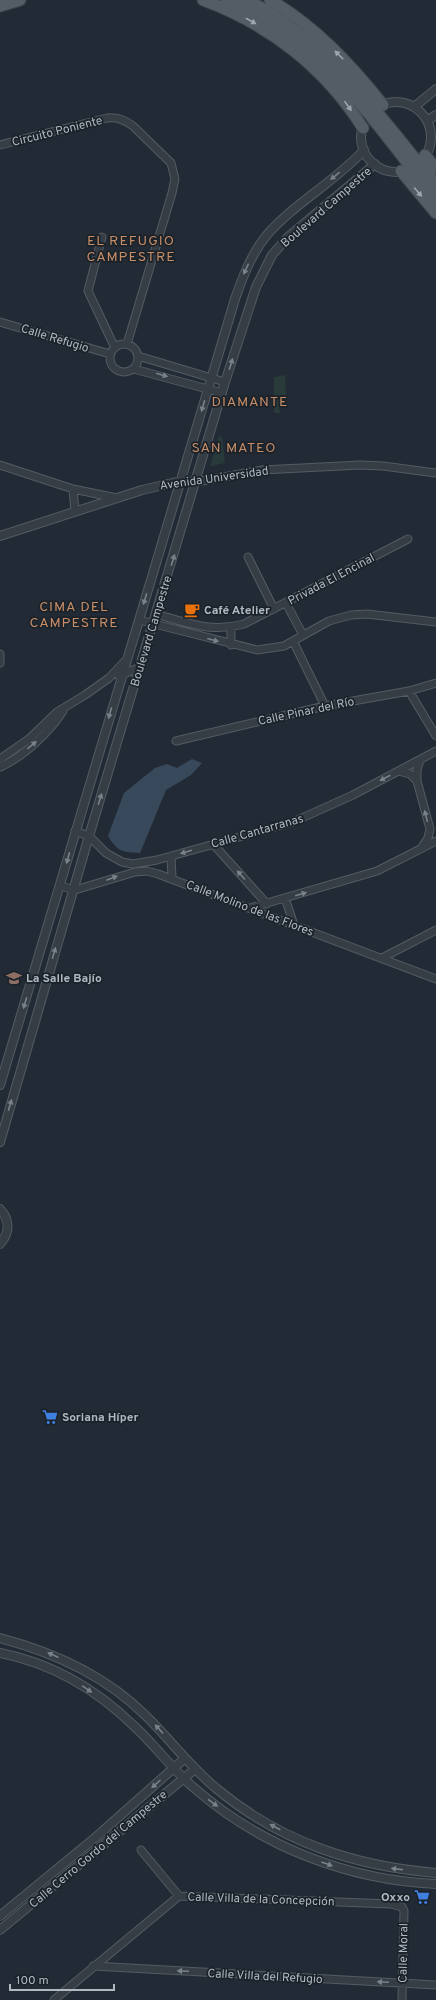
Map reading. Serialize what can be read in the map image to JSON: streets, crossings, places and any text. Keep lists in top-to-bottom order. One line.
{"streets":{"street":["Circuito Poniente","Boulevard Campestre","Calle Refugio","Avenida Universidad","Privada El Encinal","Calle Pinar del Río","Calle Cantarranas","Calle Molino de las Flores","Calle Cerro Gordo del Campestre","Calle Villa de la Concepción","Calle Moral","Calle Villa del Refugio"]},"crossings":[["Circuito Poniente","Calle Refugio"],["Boulevard Campestre","Avenida Universidad"],["Boulevard Campestre","Privada El Encinal"],["Boulevard Campestre","Calle Cantarranas"],["Boulevard Campestre","Calle Molino de las Flores"],["Calle Villa de la Concepción","Calle Moral"],["Calle Moral","Calle Villa del Refugio"]],"one_way":["Calle Cantarranas","Calle Villa del Refugio"],"districts":["EL REFUGIO CAMPESTRE","DIAMANTE","SAN MATEO","CIMA DEL CAMPESTRE"],"places":{"cafe":["Café Atelier"],"school or university":["La Salle Bajío"],"supermarket":["Soriana Híper","Oxxo"]},"scale_bar":"100 m"}
